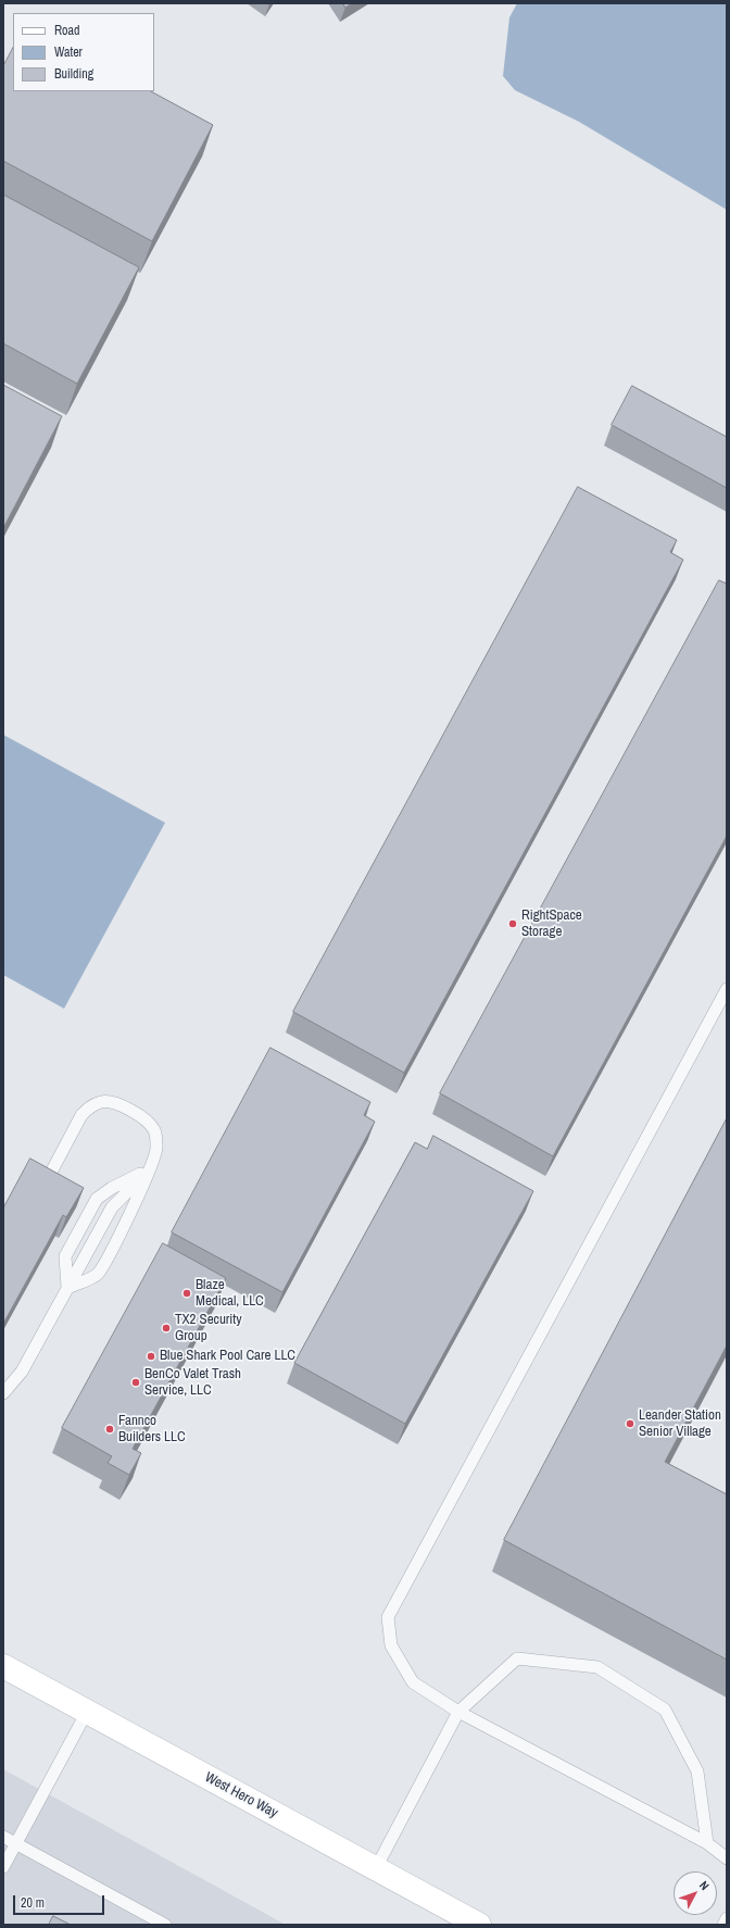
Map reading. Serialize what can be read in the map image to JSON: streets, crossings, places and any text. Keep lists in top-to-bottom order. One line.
{"streets":{"main road":["West Hero Way"]},"places":["RightSpace Storage","Blaze Medical, LLC","TX2 Security Group","Blue Shark Pool Care LLC","BenCo Valet Trash Service, LLC","Leander Station Senior Village","Fannco Builders LLC"],"legend":["Road","Water","Building"],"scale_bar":"20 m","north":"top right"}
